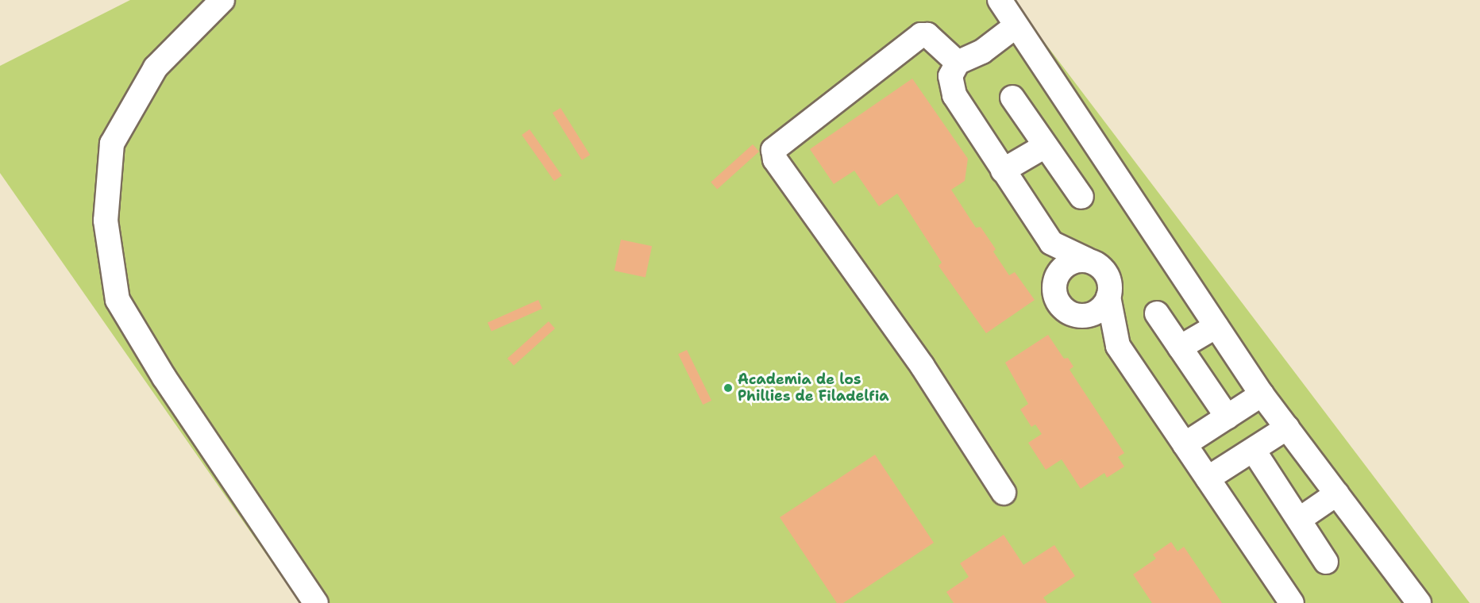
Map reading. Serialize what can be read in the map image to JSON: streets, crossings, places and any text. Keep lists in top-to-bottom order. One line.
{"places":["Academia de los Phillies de Filadelfia"]}
